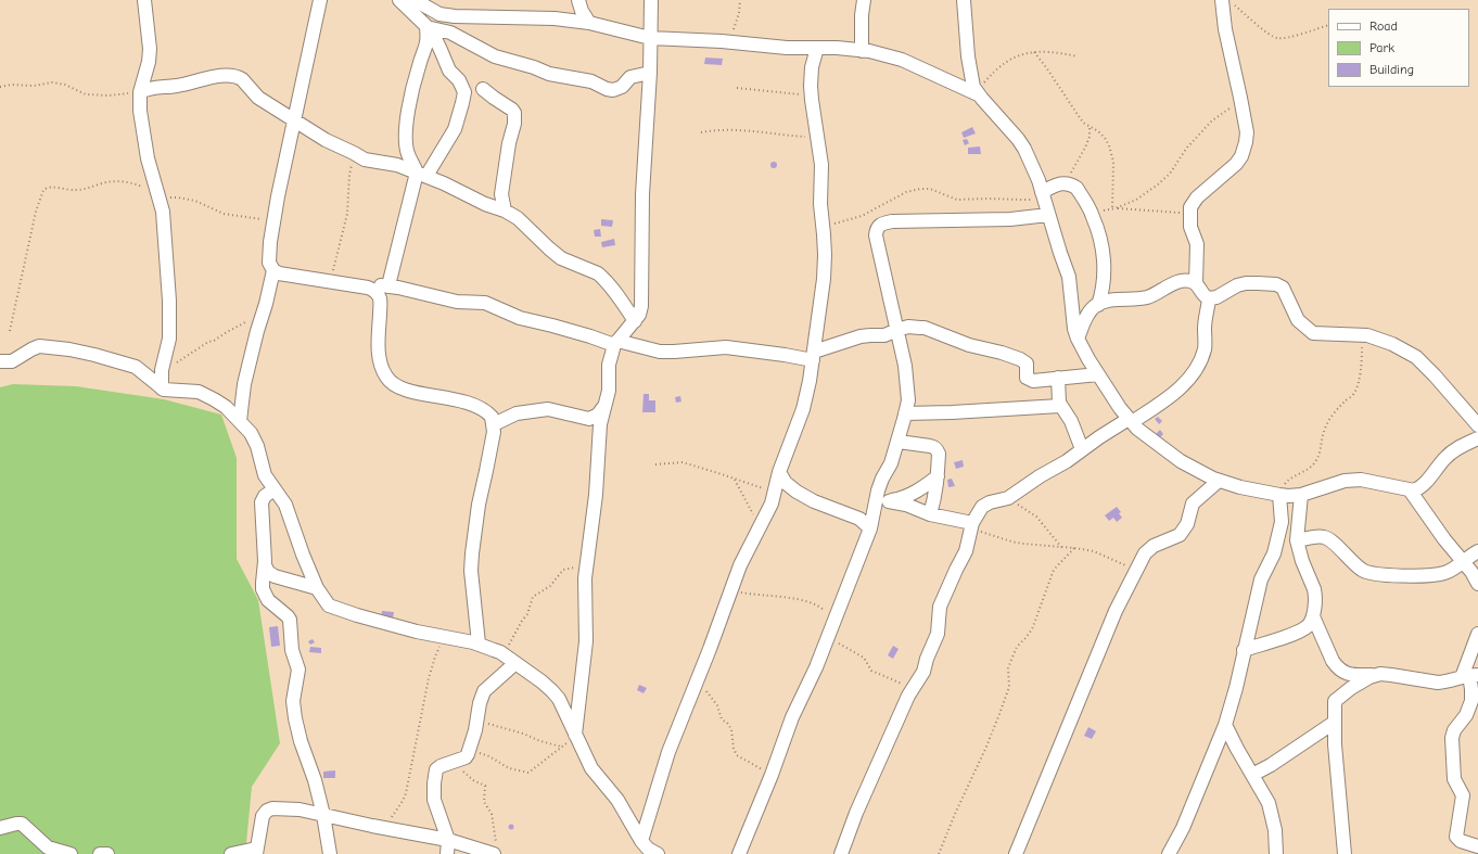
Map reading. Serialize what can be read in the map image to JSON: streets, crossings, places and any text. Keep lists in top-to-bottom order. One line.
{"legend":["Road","Park","Building"]}
